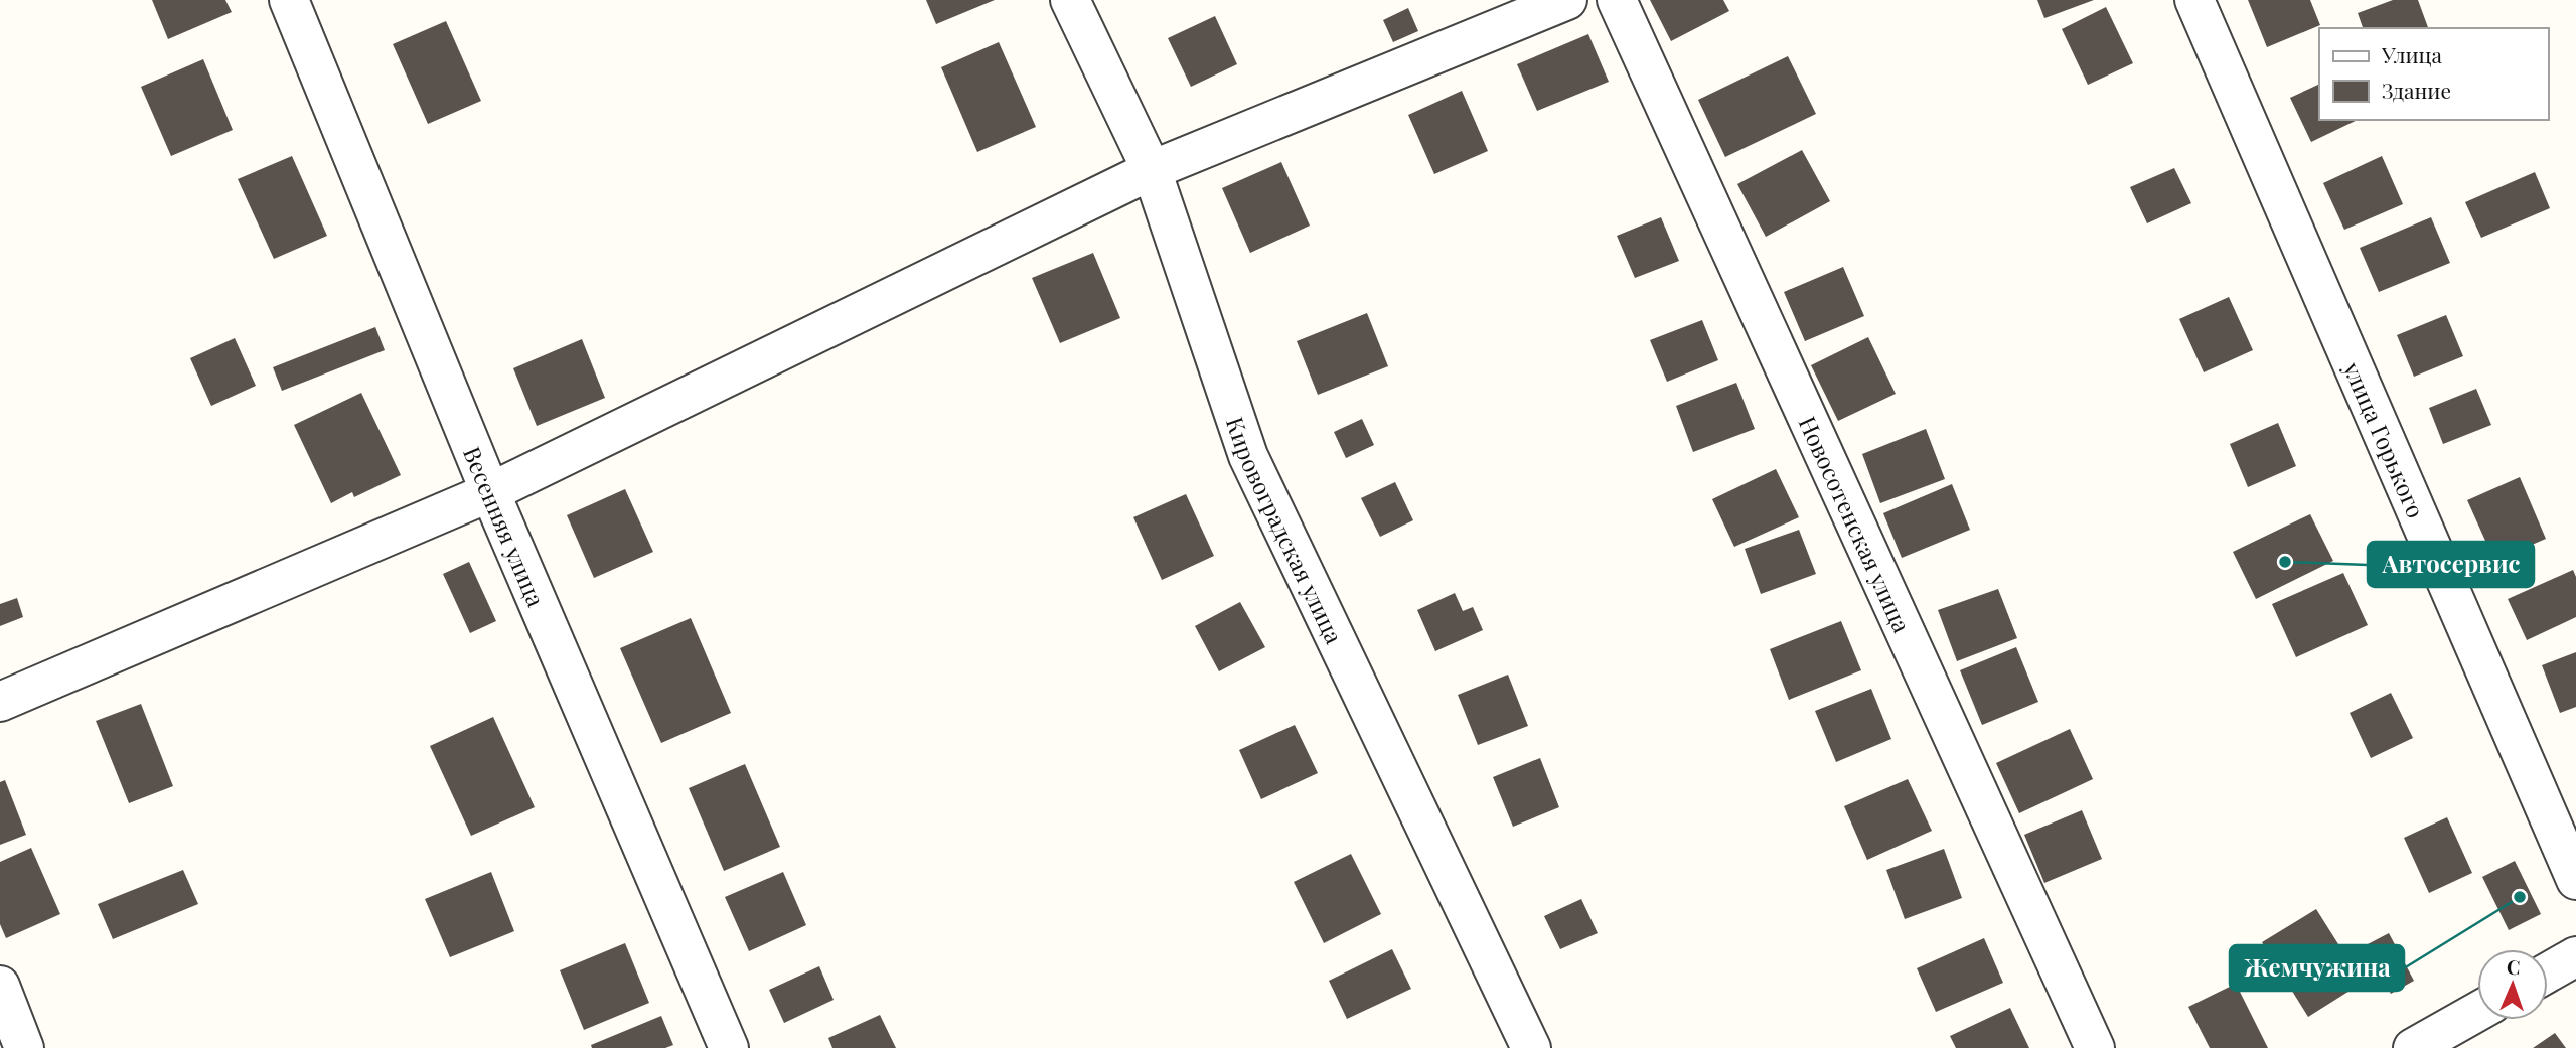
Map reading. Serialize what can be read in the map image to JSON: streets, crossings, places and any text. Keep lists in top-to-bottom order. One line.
{"streets":{"street":["улица Горького","Новосотенская улица","Весенняя улица","Кировоградская улица"]},"places":["Автосервис","Жемчужина"],"legend":["Улица","Здание"],"north":"top"}
